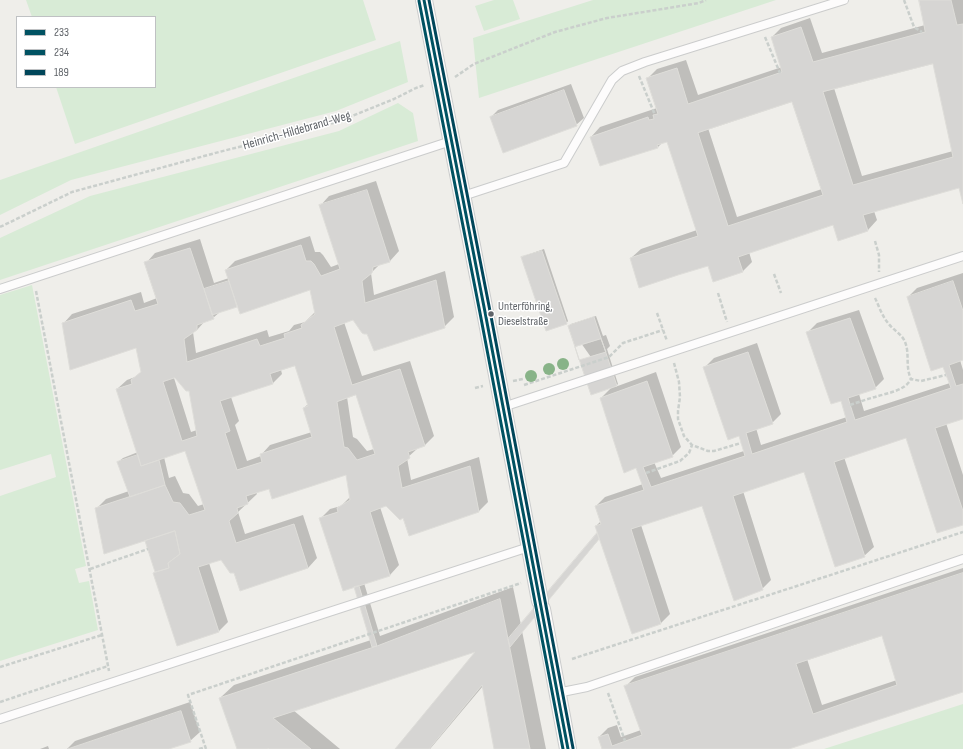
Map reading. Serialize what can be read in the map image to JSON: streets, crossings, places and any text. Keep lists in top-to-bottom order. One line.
{"streets":{"path":["Heinrich-Hildebrand-Weg"]},"places":["Unterföhring, Dieselstraße"],"lines":["transit line 233","transit line 189","transit line 234"],"legend":["233","234","189"]}
